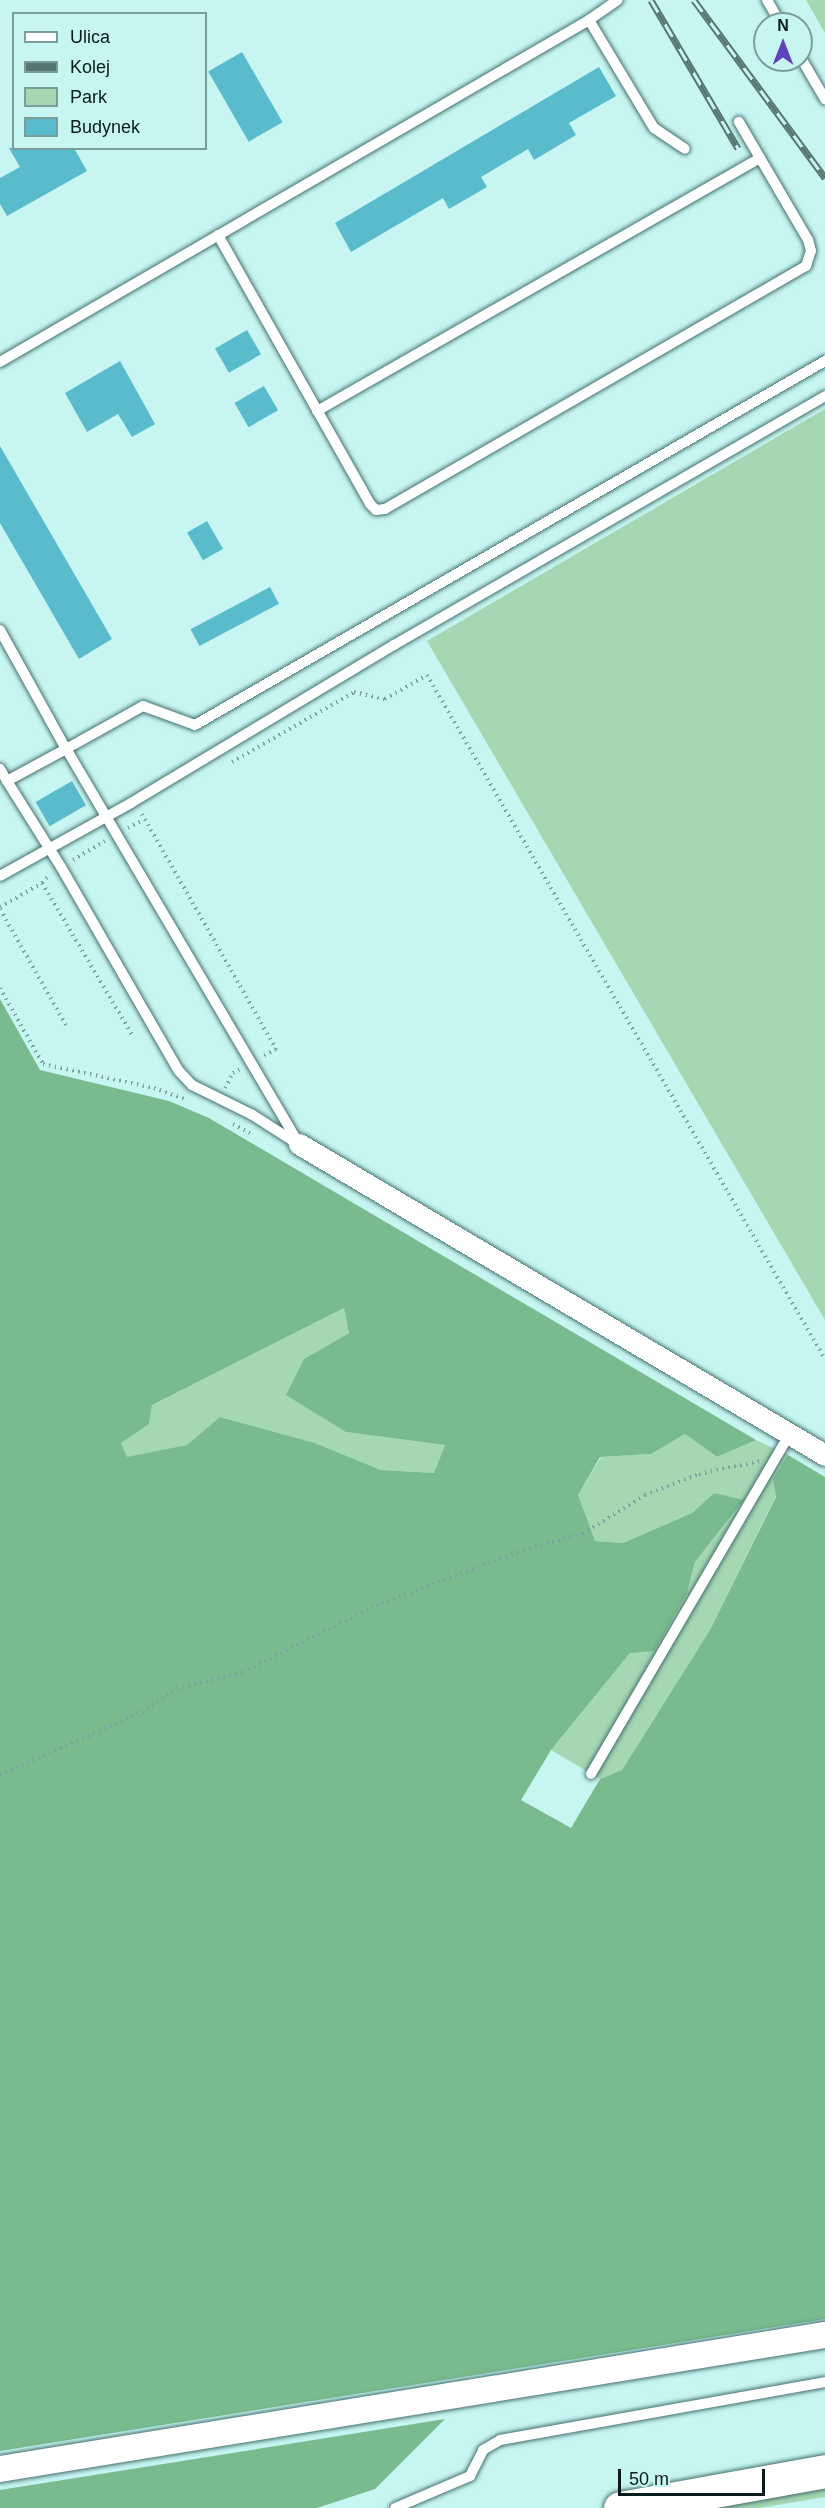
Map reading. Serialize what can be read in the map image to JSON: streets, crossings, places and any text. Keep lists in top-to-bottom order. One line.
{"legend":["Ulica","Kolej","Park","Budynek"],"scale_bar":"50 m","north":"top"}
